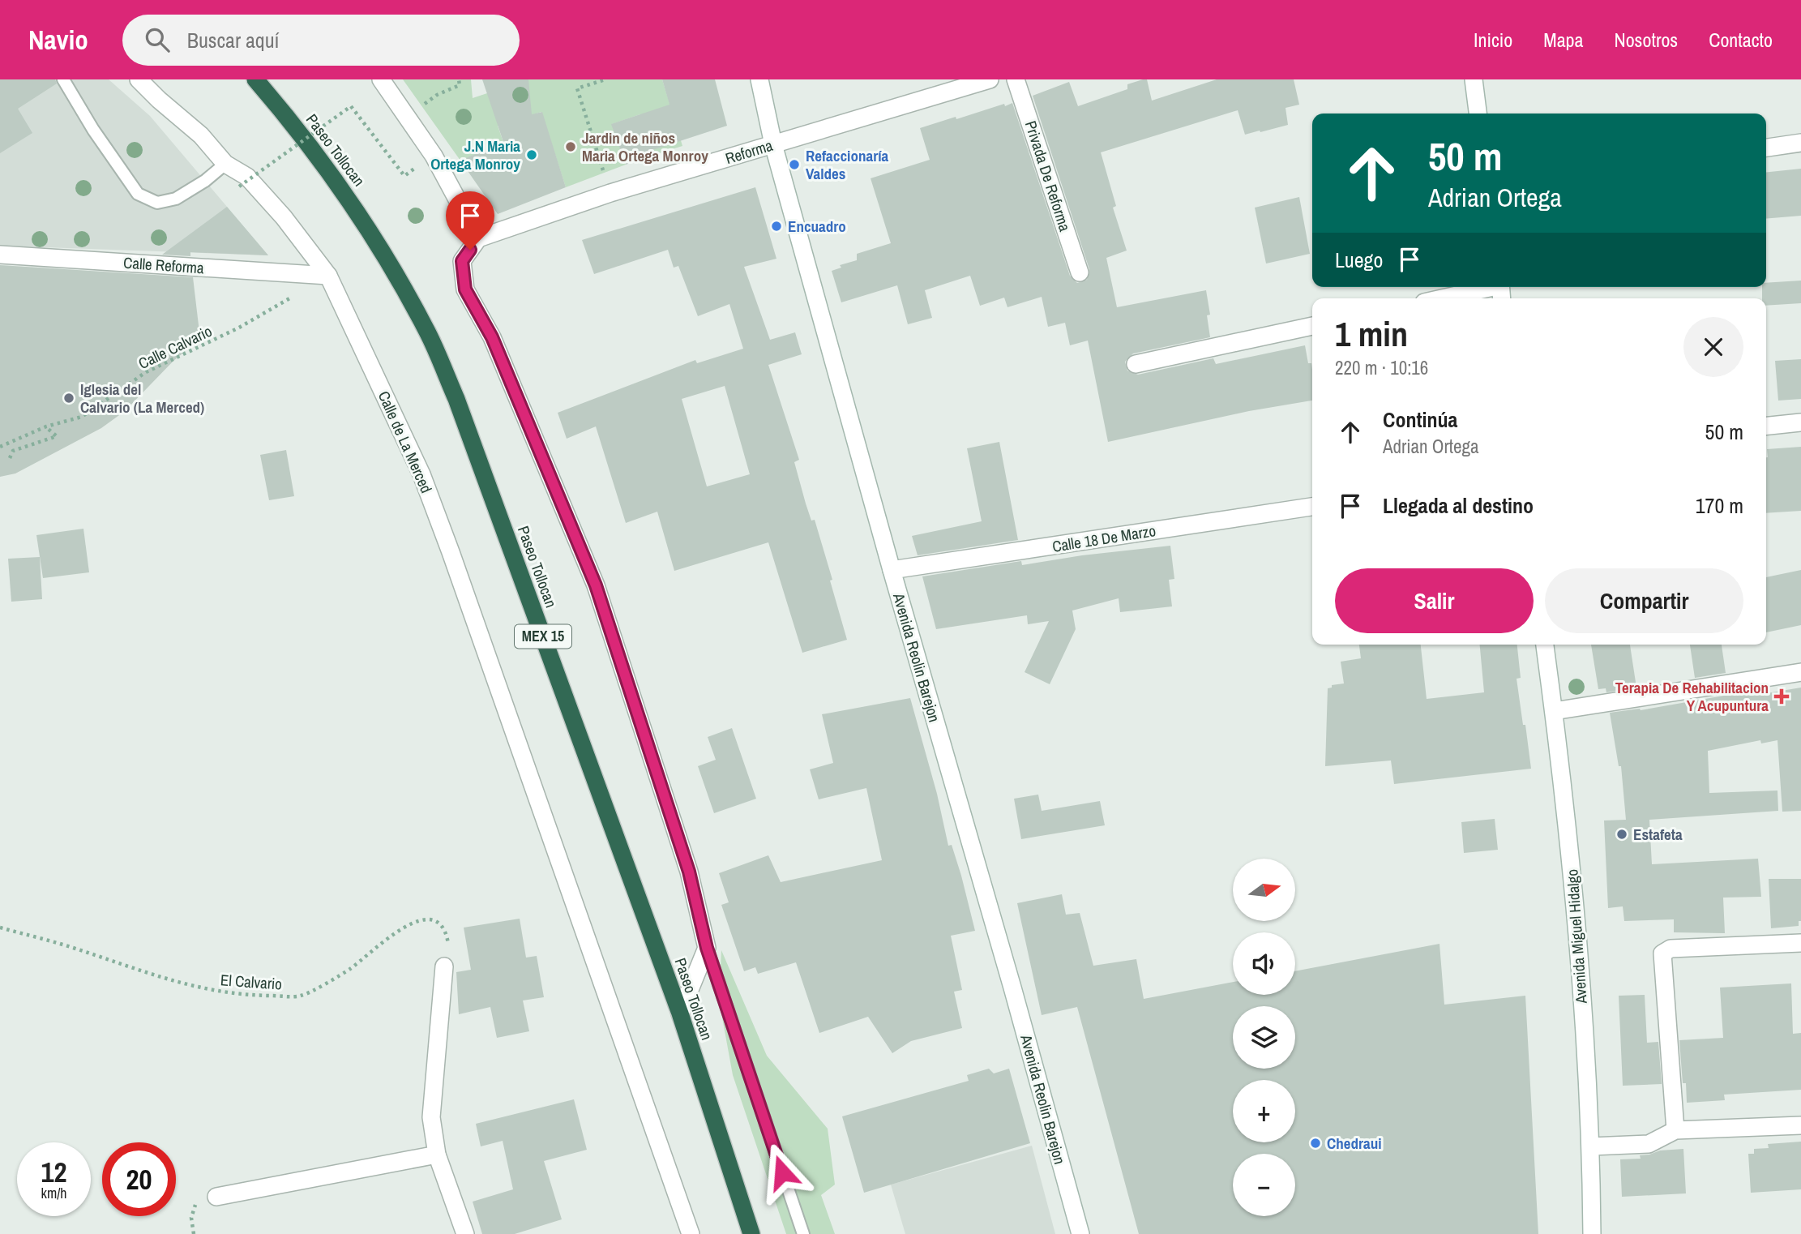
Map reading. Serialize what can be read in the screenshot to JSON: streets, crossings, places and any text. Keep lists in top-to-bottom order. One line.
{"streets":{"highway":["Paseo Tollocan","MEX 15"],"street":["Reforma","Privada De Reforma","Calle Reforma","Calle de La Merced","Calle 18 De Marzo","Avenida Reolin Barejon","Avenida Miguel Hidalgo"],"path":["Calle Calvario","El Calvario"]},"crossings":[["Reforma","Avenida Reolin Barejon"],["Calle Reforma","Calle de La Merced"],["Calle 18 De Marzo","Avenida Reolin Barejon"]],"places":{"other":["Jardin de niños Maria Ortega Monroy","J.N Maria Ortega Monroy","Refaccionaría Valdes","Encuadro","Iglesia del Calvario (La Merced)","Estafeta","Chedraui"],"health":["Terapia De Rehabilitacion Y Acupuntura"]},"north":"right","page":{"header":"Navio","search":"Buscar aquí","nav":["Inicio","Mapa","Nosotros","Contacto"],"turn":["50 m","Adrian Ortega"],"then":"Luego","heading":["1 min","220 m · 10:16"],"list":[{"name":"Continúa","note":"Adrian Ortega","value":"50 m"},{"name":"Llegada al destino","value":"170 m"}],"buttons":["Salir","Compartir"],"map_buttons":["+","−"],"speed":"12 km/h","limit":"20"}}
